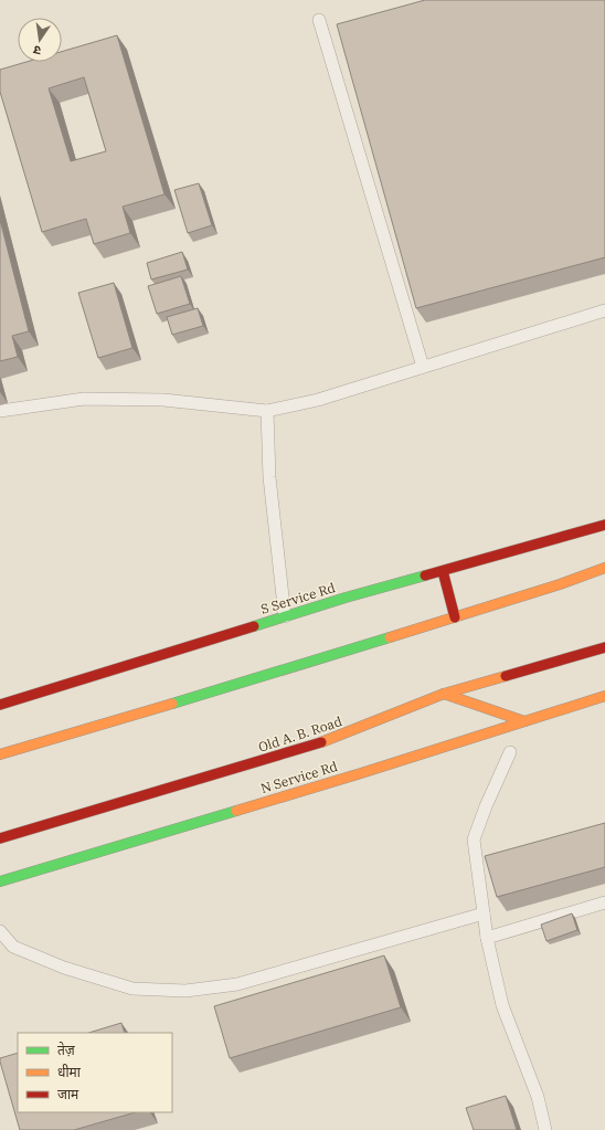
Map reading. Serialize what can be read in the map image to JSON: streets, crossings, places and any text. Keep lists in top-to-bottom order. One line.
{"streets":{"street":["S Service Rd","Old A. B. Road","N Service Rd"]},"legend":["तेज़","धीमा","जाम"],"north":"bottom"}
